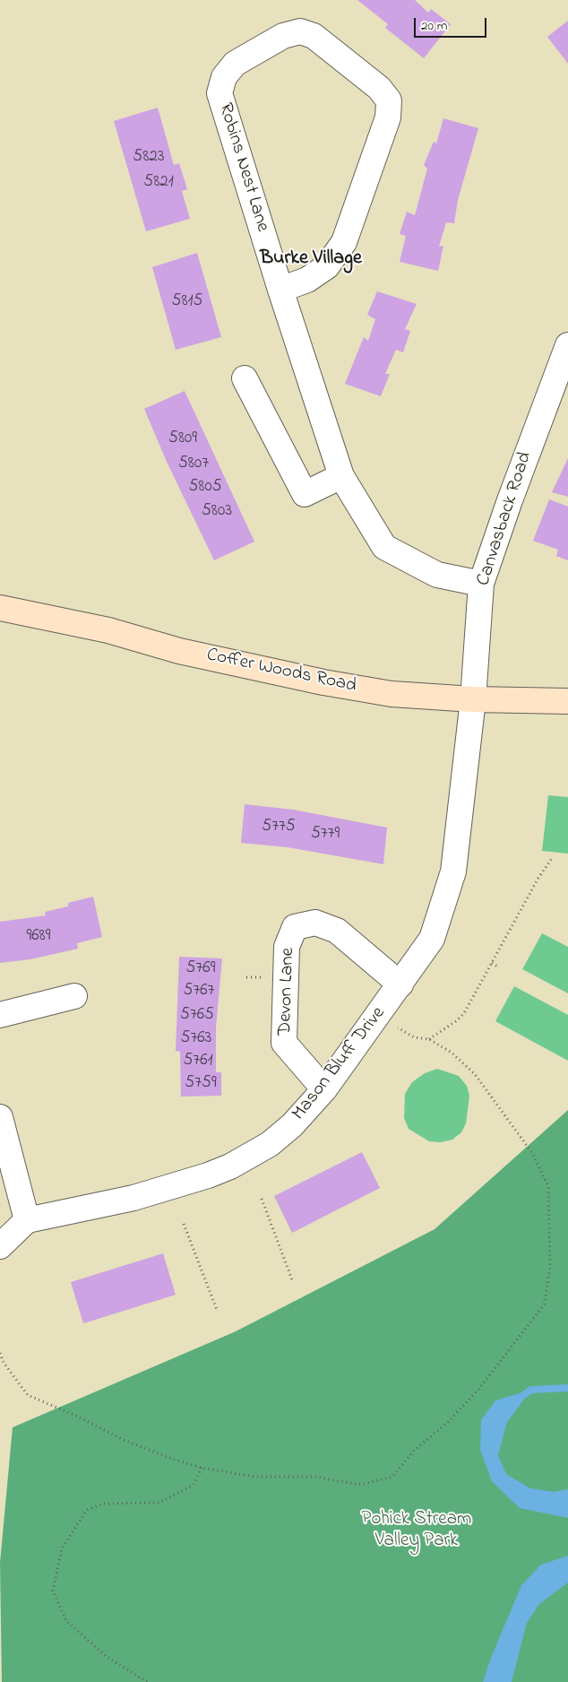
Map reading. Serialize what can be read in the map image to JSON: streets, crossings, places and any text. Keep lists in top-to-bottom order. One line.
{"streets":{"street":["Robins Nest Lane","Canvasback Road","Coffer Woods Road","Devon Lane","Mason Bluff Drive"]},"crossings":[["Robins Nest Lane","Canvasback Road"],["Canvasback Road","Coffer Woods Road"],["Canvasback Road","Mason Bluff Drive"],["Coffer Woods Road","Mason Bluff Drive"],["Devon Lane","Mason Bluff Drive"]],"districts":["Burke Village"],"parks":["Pohick Stream Valley Park"],"house_numbers":["5823","5821","5815","5809","5807","5805","5803","5775","5779","9689","5769","5767","5765","5763","5761","5759"],"scale_bar":"20 m"}
